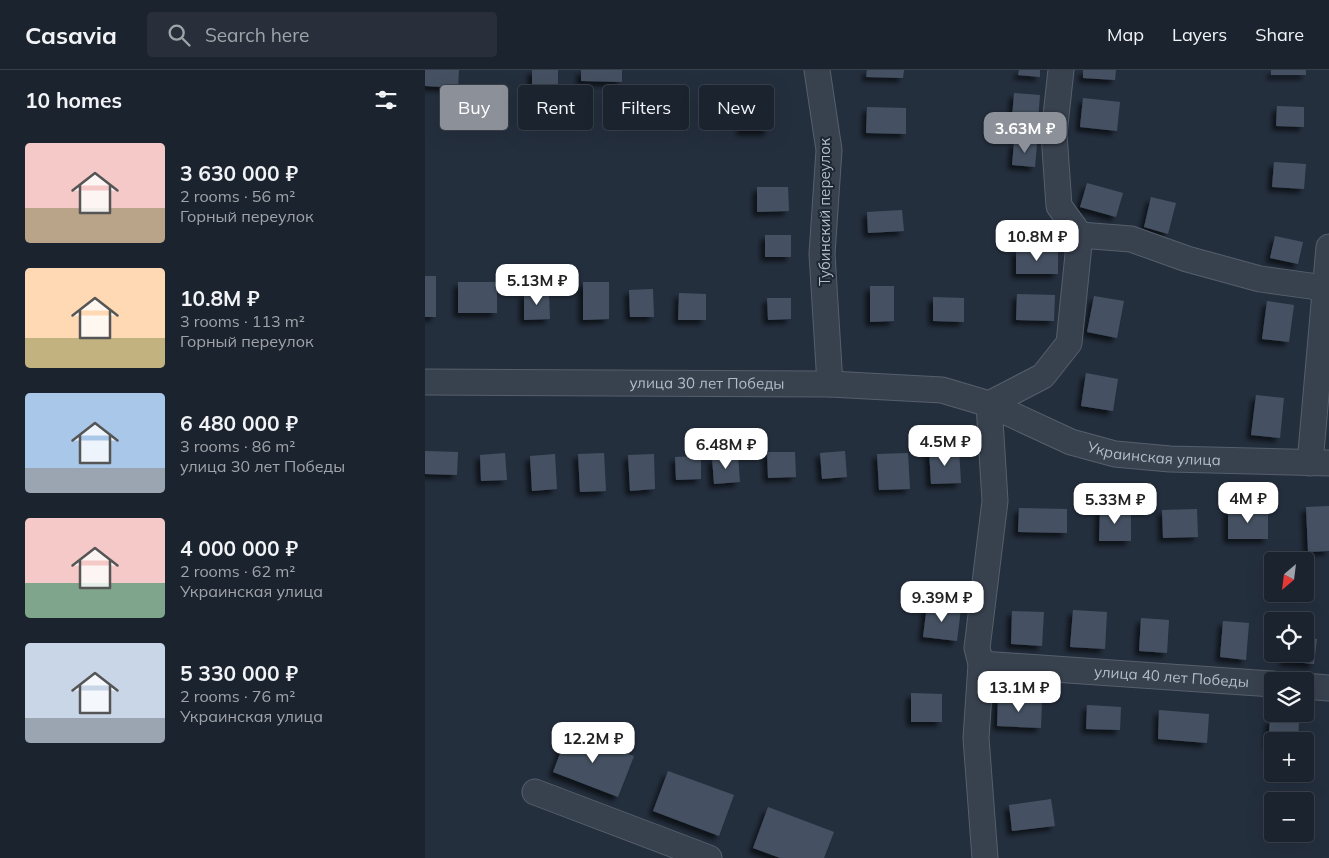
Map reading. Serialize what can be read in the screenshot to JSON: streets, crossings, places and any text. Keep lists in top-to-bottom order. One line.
{"streets":{"street":["Тубинский переулок","улица 30 лет Победы","Украинская улица","улица 40 лет Победы"]},"crossings":[["Тубинский переулок","улица 30 лет Победы"],["улица 30 лет Победы","Украинская улица"]],"north":"bottom left","page":{"header":"Casavia","search":"Search here","nav":["Map","Layers","Share"],"heading":"10 homes","chip":["Buy","Rent","Filters","New"],"price":["3.63M ₽","10.8M ₽","5.13M ₽","4.5M ₽","6.48M ₽","4M ₽","5.33M ₽","9.39M ₽","13.1M ₽","12.2M ₽"],"list":[{"name":"3 630 000 ₽","note":"2 rooms · 56 m² · Горный переулок"},{"name":"10.8M ₽","note":"3 rooms · 113 m² · Горный переулок"},{"name":"6 480 000 ₽","note":"3 rooms · 86 m² · улица 30 лет Победы"},{"name":"4 000 000 ₽","note":"2 rooms · 62 m² · Украинская улица"},{"name":"5 330 000 ₽","note":"2 rooms · 76 m² · Украинская улица"}],"map_buttons":["+","−"]}}
